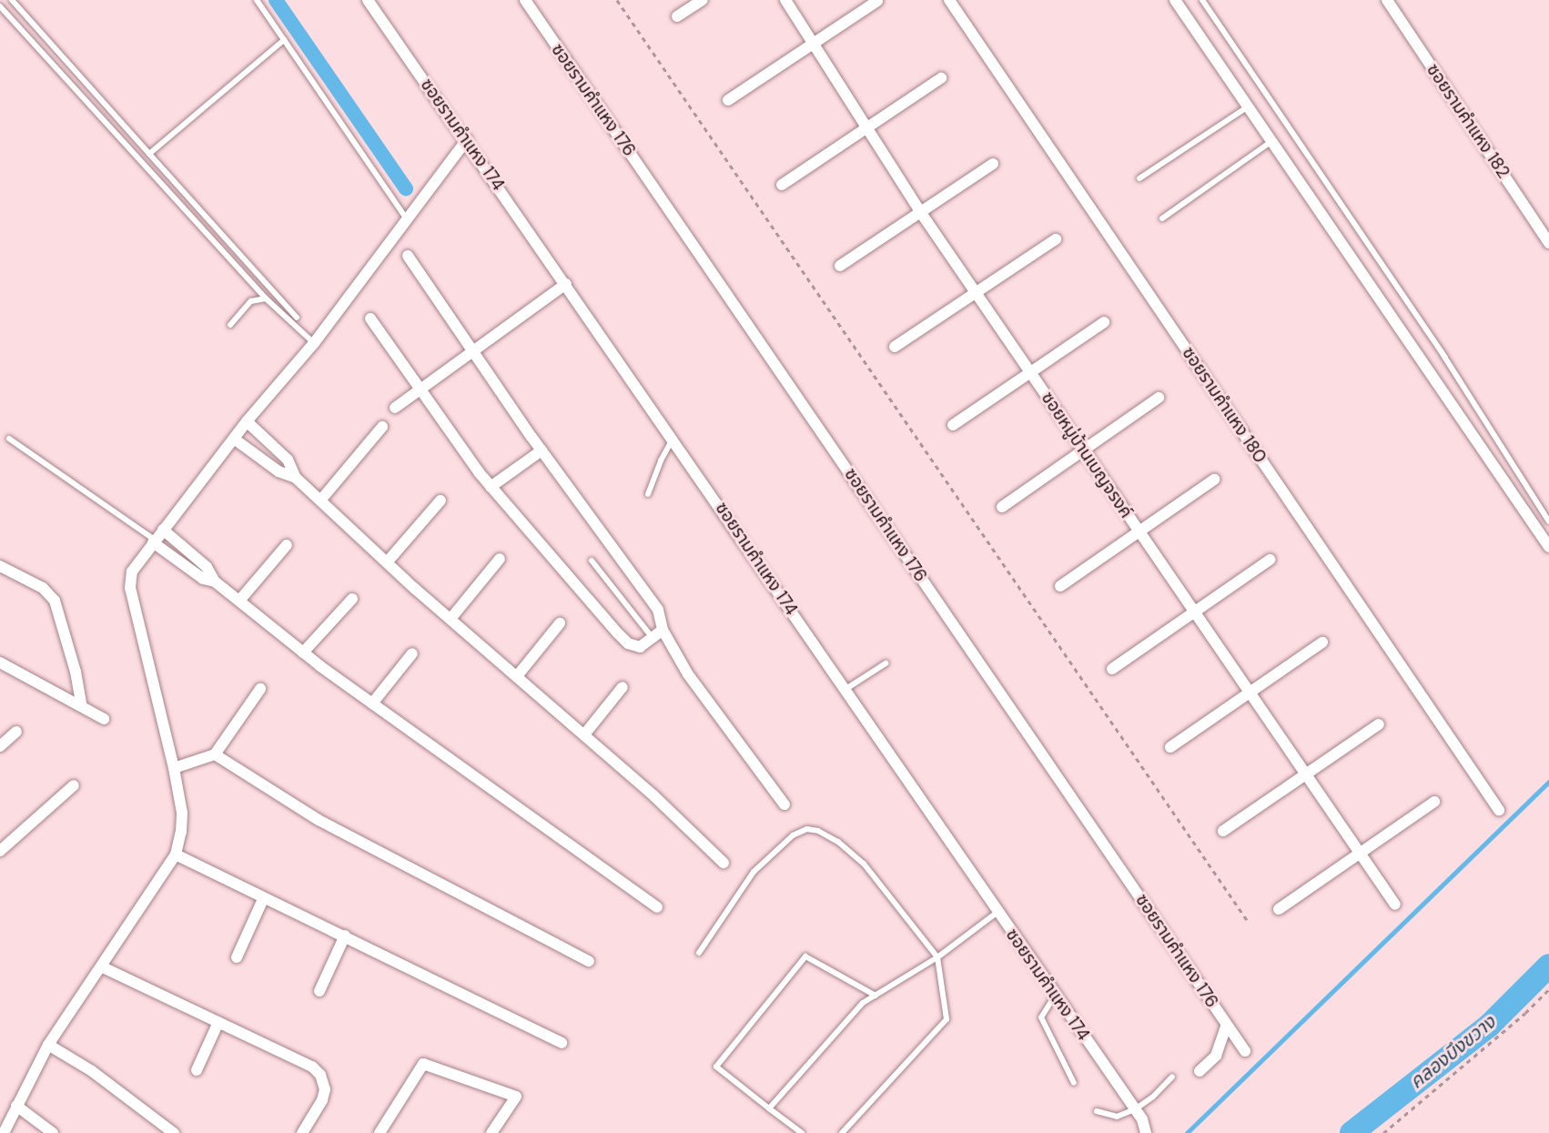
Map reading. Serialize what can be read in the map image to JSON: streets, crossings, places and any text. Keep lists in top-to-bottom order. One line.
{"streets":{"street":["ซอยรามคำแหง 176","ซอยรามคำแหง 182","ซอยรามคำแหง 174","ซอยรามคำแหง 180","ซอยหมู่บ้านเบญจรงค์"]},"water":["คลองบึงขวาง"]}
